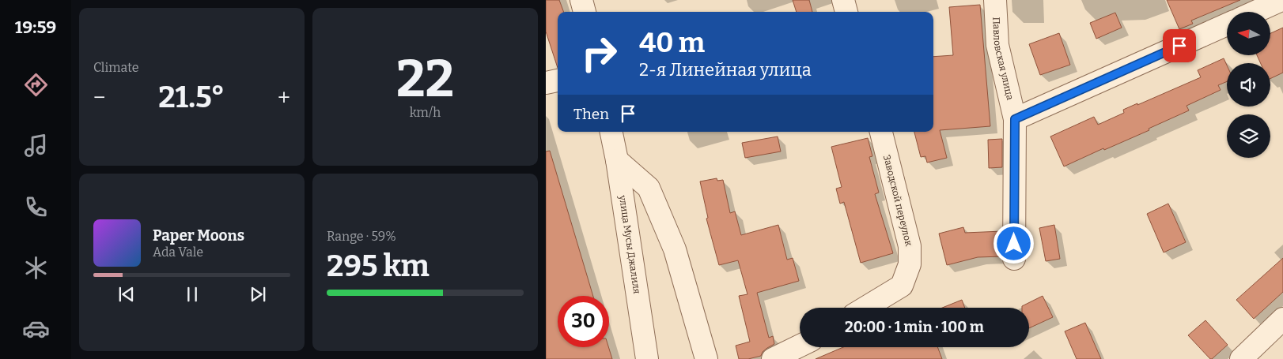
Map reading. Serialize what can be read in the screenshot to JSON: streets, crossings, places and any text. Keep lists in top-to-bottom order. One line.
{"streets":{"street":["Павловская улица","Заводской переулок","улица Мусы Джалиля"]},"north":"left","page":{"tabs":"19:59","tile":["Climate",["22","km/h"],["Range · 59%","295 km"]],"turn":["40 m","2-я Линейная улица"],"heat":["−","21.5°","+"],"then":"Then","song":["Paper Moons","Ada Vale"],"limit":"30","trip":"20:00 · 1 min · 100 m"}}
